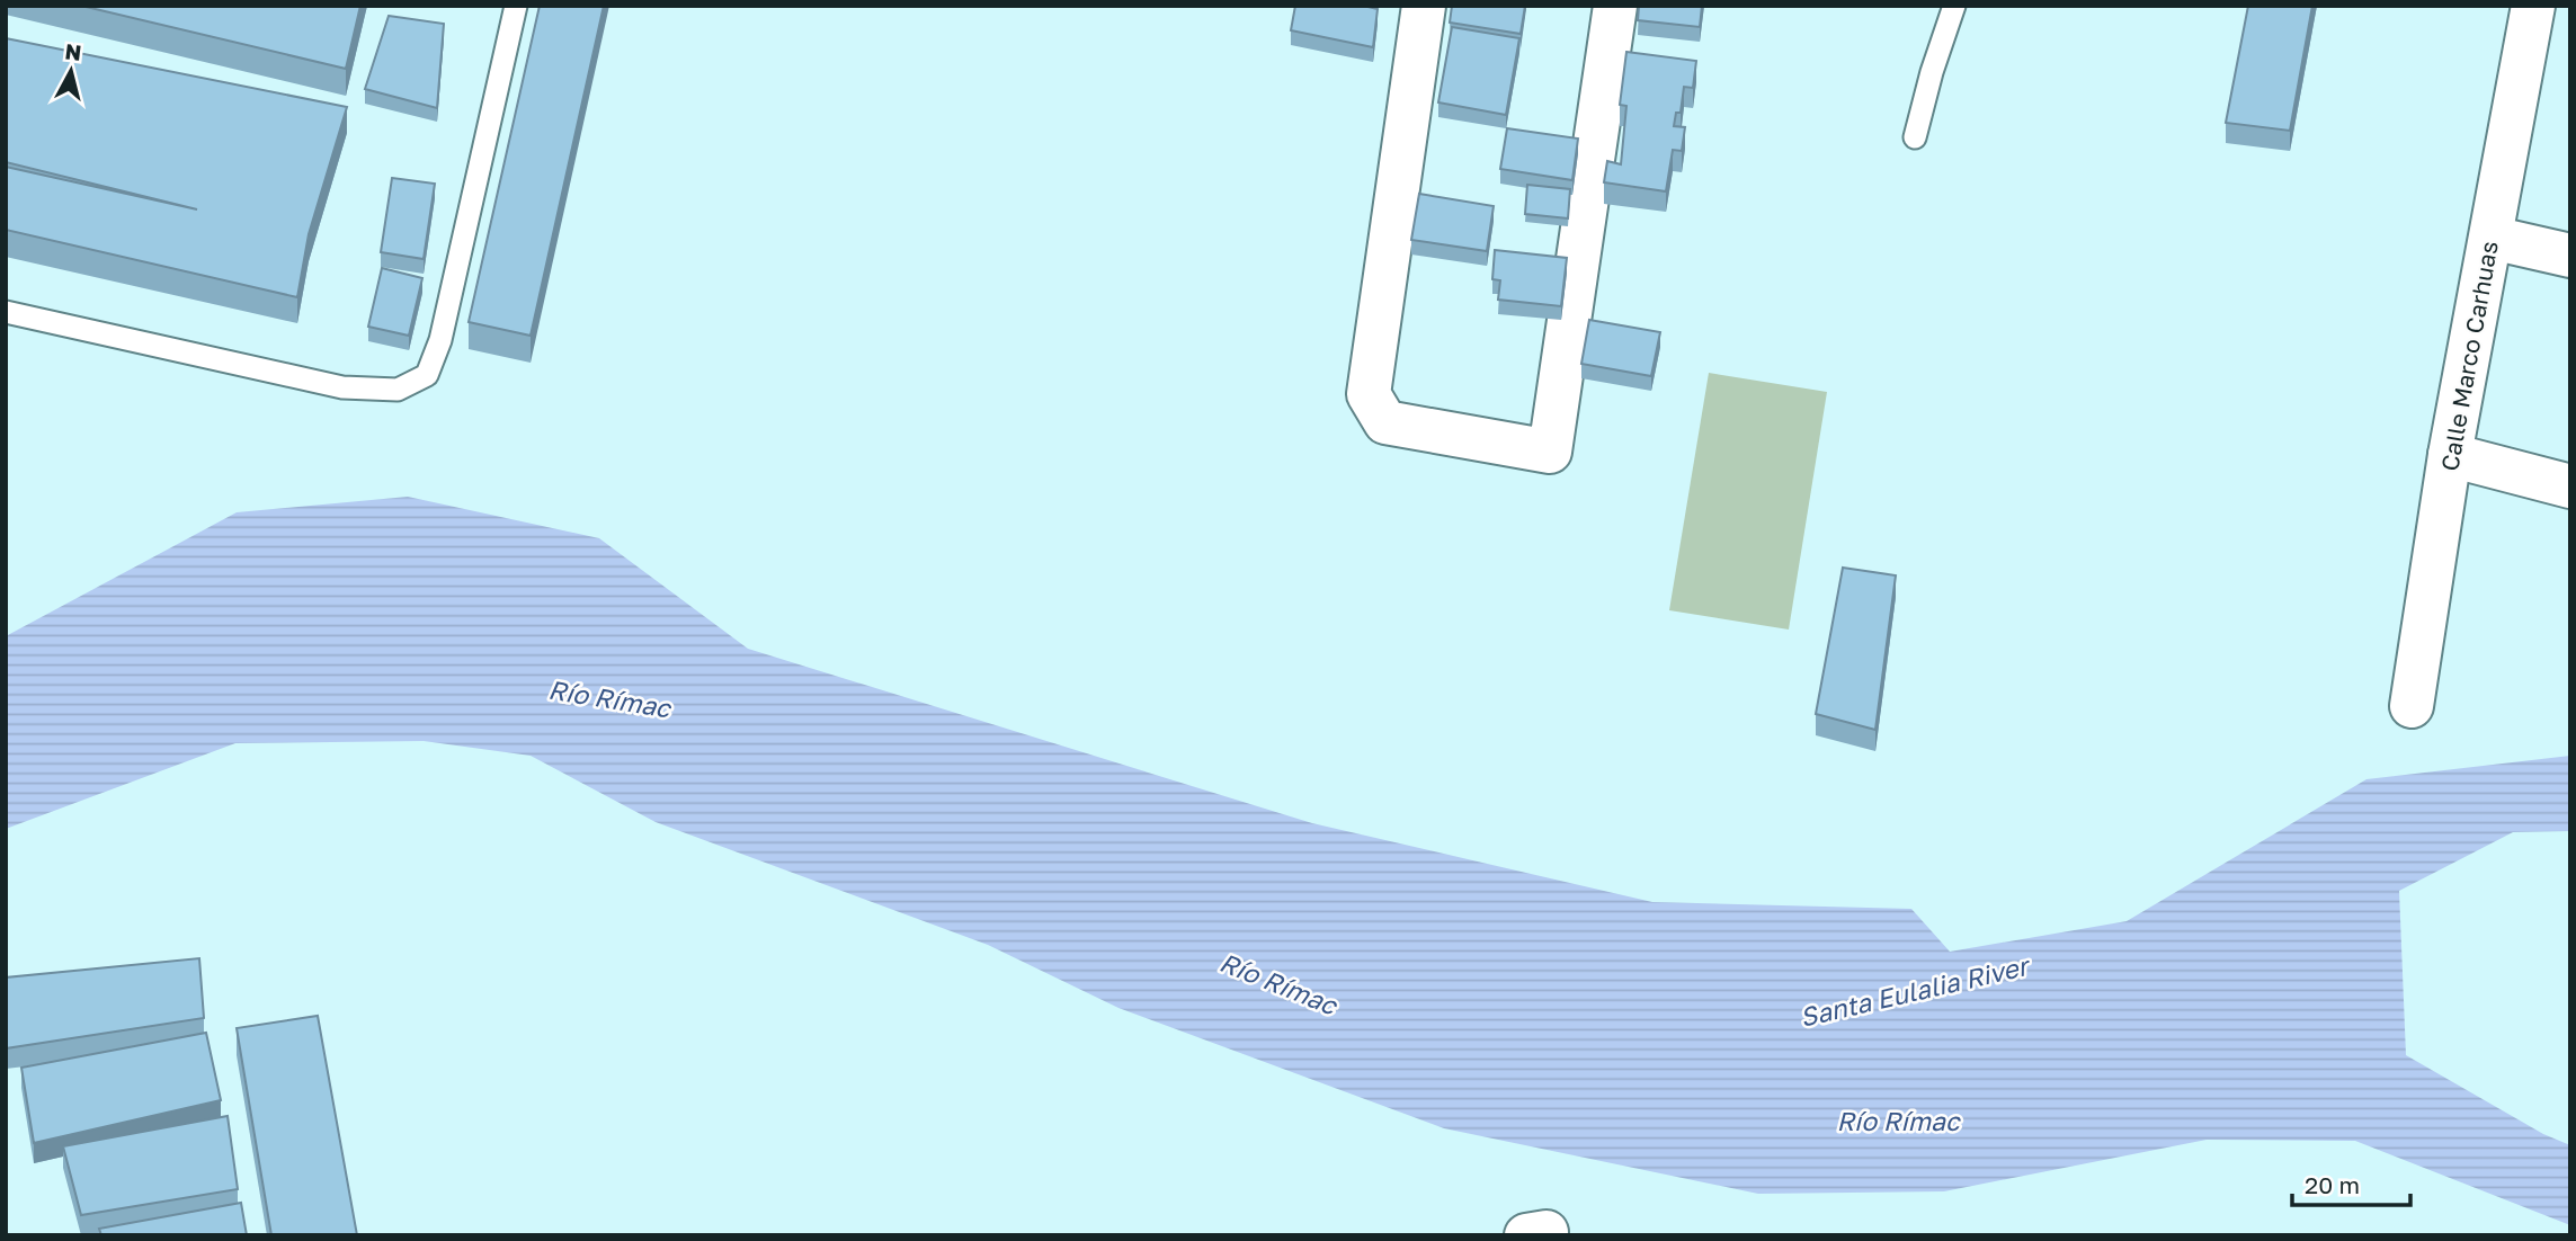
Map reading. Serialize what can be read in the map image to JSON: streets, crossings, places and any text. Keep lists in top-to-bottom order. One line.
{"streets":{"street":["Calle Marco Carhuas"]},"water":["Río Rímac","Santa Eulalia River"],"scale_bar":"20 m","north":"top"}
